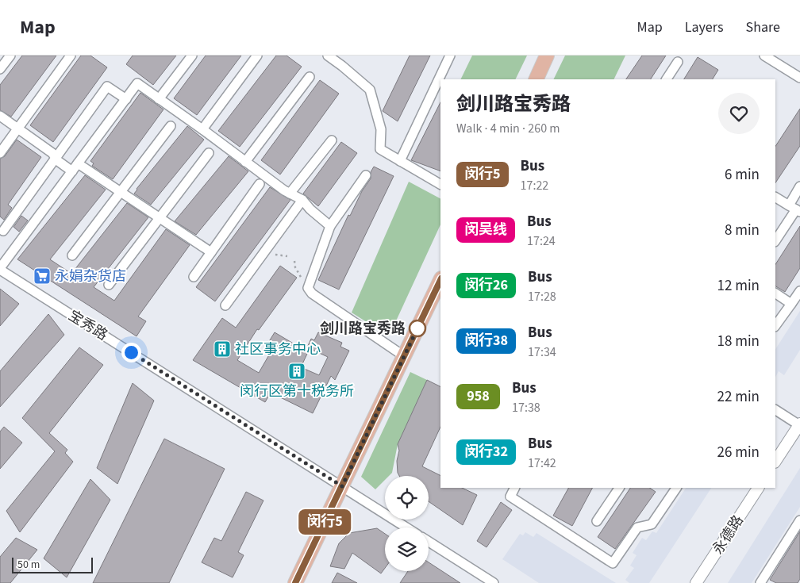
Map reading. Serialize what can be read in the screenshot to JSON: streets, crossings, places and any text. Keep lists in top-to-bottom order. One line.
{"streets":{"street":["宝秀路","永德路"]},"places":{"supermarket":["永娟杂货店"],"other":["剑川路宝秀路"],"building":["社区事务中心","闵行区第十税务所"]},"lines":["bus line 闵行5"],"scale_bar":"50 m","page":{"header":"Map","nav":["Map","Layers","Share"],"on_map":"闵行5","heading":["剑川路宝秀路","Walk · 4 min · 260 m"],"list":[{"mark":"闵行5","name":"Bus","note":"17:22","value":"6 min"},{"mark":"闵吴线","name":"Bus","note":"17:24","value":"8 min"},{"mark":"闵行26","name":"Bus","note":"17:28","value":"12 min"},{"mark":"闵行38","name":"Bus","note":"17:34","value":"18 min"},{"mark":"958","name":"Bus","note":"17:38","value":"22 min"},{"mark":"闵行32","name":"Bus","note":"17:42","value":"26 min"}],"scale":"50 m"}}
